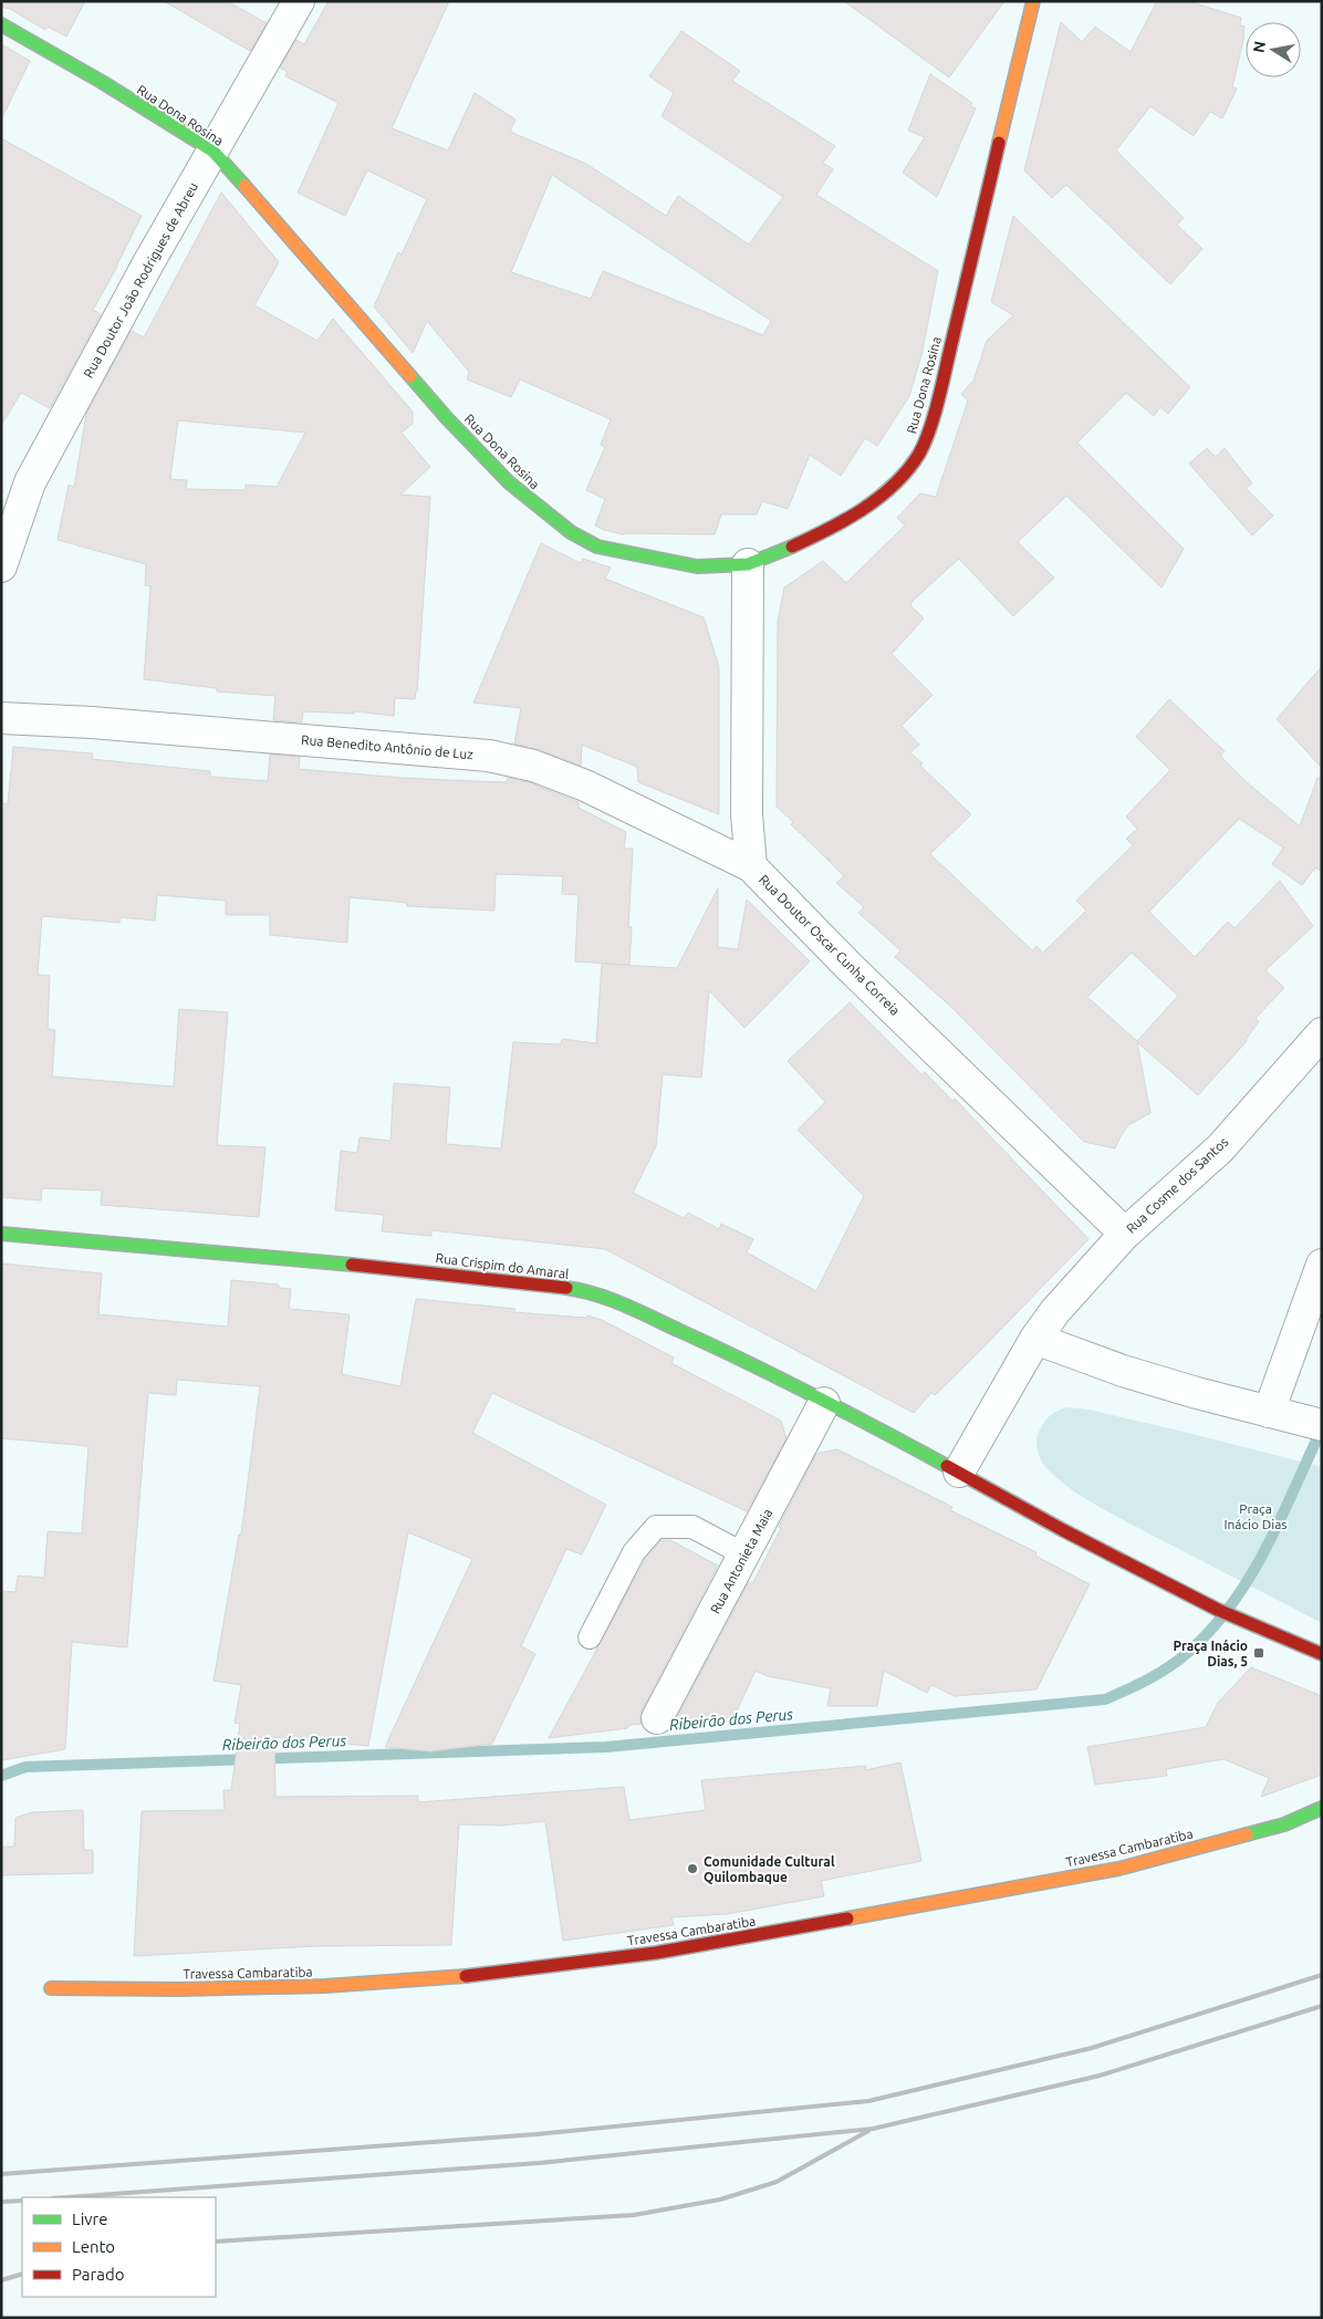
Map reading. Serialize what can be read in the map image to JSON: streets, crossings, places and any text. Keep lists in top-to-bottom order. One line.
{"streets":{"street":["Rua Dona Rosina","Rua Doutor João Rodrigues de Abreu","Rua Benedito Antônio de Luz","Rua Doutor Oscar Cunha Correia","Rua Cosme dos Santos","Rua Crispim do Amaral","Rua Antonieta Maia","Travessa Cambaratiba"]},"crossings":[["Rua Dona Rosina","Rua Doutor João Rodrigues de Abreu"],["Rua Dona Rosina","Rua Doutor Oscar Cunha Correia"],["Rua Benedito Antônio de Luz","Rua Doutor Oscar Cunha Correia"],["Rua Doutor Oscar Cunha Correia","Rua Cosme dos Santos"],["Rua Crispim do Amaral","Rua Antonieta Maia"]],"water":["Ribeirão dos Perus"],"parks":["Praça Inácio Dias"],"places":{"transit":["Praça Inácio Dias, 5"],"other":["Comunidade Cultural Quilombaque"]},"legend":["Livre","Lento","Parado"],"north":"left"}
